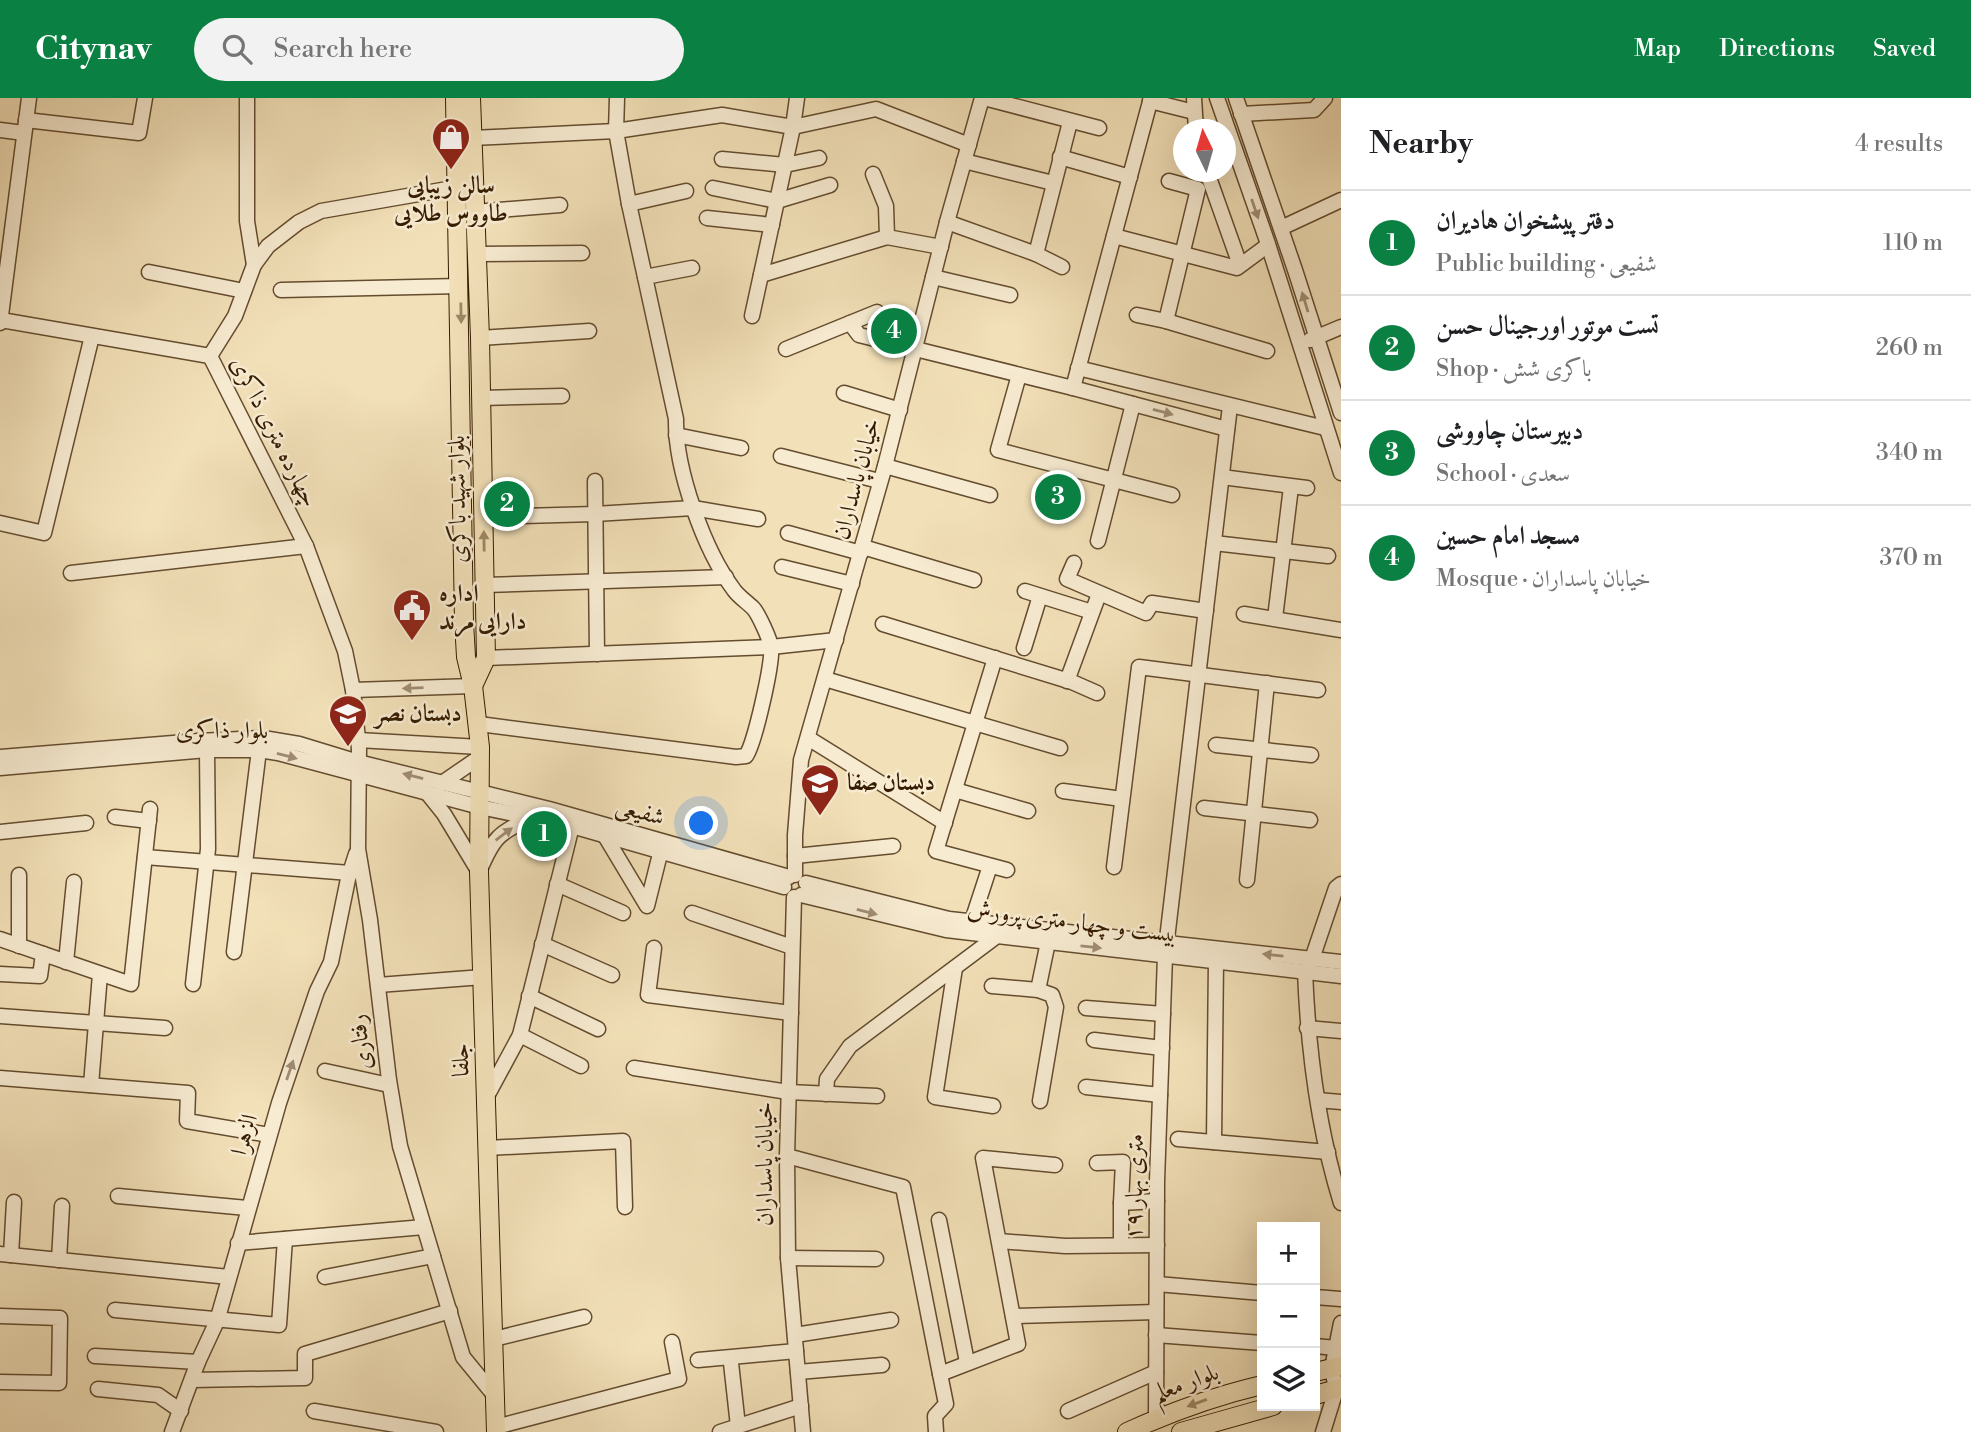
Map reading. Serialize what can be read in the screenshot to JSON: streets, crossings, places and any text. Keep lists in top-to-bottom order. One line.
{"streets":{"main road":["بلوار شهید باکری","جلفا","بلوار معلم"],"street":["چهارده متری ذاکری","خیابان پاسداران","بلوار ذاکری","شفیعی","بیست و چهار متری پرورش","رفتاری","الزهرا","۱۹ متری بهار"]},"crossings":[["چهارده متری ذاکری","بلوار شهید باکری"],["چهارده متری ذاکری","بلوار ذاکری"],["چهارده متری ذاکری","رفتاری"],["چهارده متری ذاکری","الزهرا"],["خیابان پاسداران","شفیعی"],["خیابان پاسداران","بیست و چهار متری پرورش"],["بلوار شهید باکری","جلفا"],["بلوار ذاکری","شفیعی"],["بلوار ذاکری","جلفا"],["شفیعی","بیست و چهار متری پرورش"],["شفیعی","جلفا"],["بیست و چهار متری پرورش","۱۹ متری بهار"],["رفتاری","جلفا"],["رفتاری","الزهرا"],["۱۹ متری بهار","بلوار معلم"]],"places":{"shop":["سالن زیبایی طاووس طلایی"],"public building":["اداره دارایی مرند"],"school or university":["دبستان نصر","دبستان صفا"]},"north":"top","page":{"header":"Citynav","search":"Search here","nav":["Map","Directions","Saved"],"heading":["Nearby","4 results"],"list":[{"mark":"1","name":"دفتر پیشخوان هادیران","note":"Public building · شفیعی","value":"110 m"},{"mark":"2","name":"تست موتور اورجینال حسن","note":"Shop · باکری شش","value":"260 m"},{"mark":"3","name":"دبیرستان چاووشی","note":"School · سعدی","value":"340 m"},{"mark":"4","name":"مسجد امام حسین","note":"Mosque · خیابان پاسداران","value":"370 m"}],"pins":["4","3","2","1"],"map_buttons":["+","−"]}}
